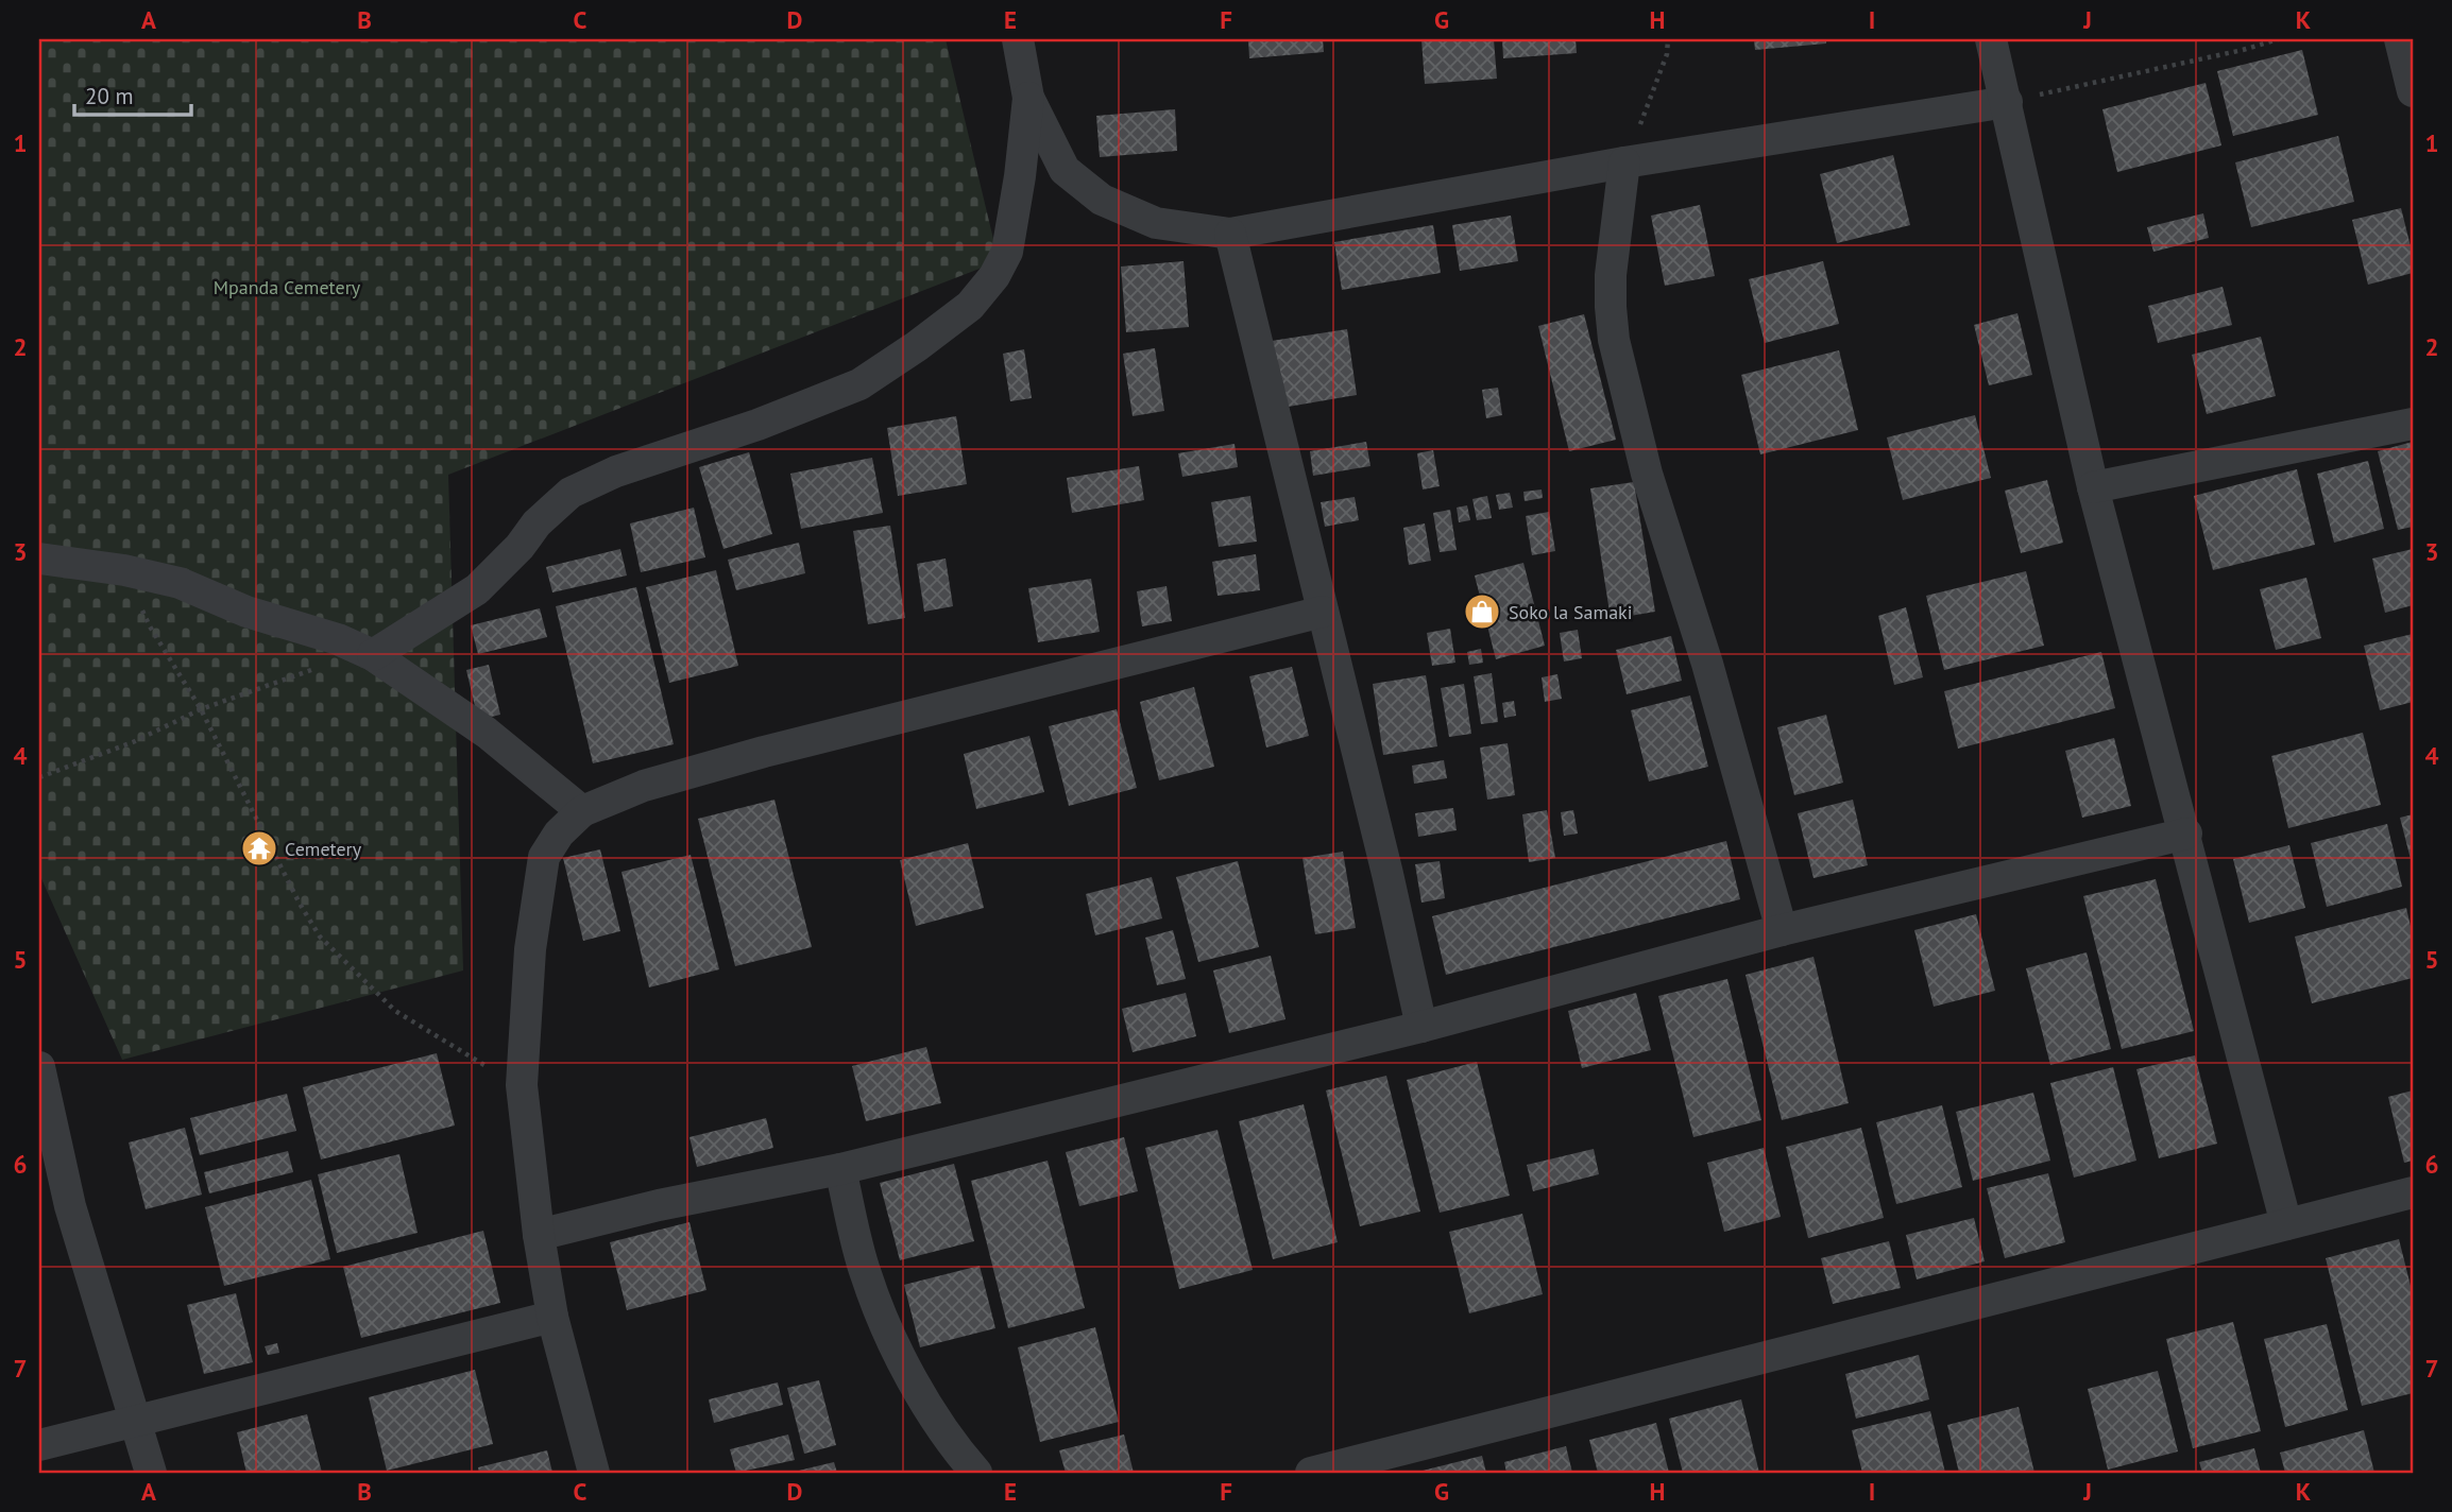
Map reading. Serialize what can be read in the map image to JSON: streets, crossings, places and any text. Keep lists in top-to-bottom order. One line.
{"parks":["Mpanda Cemetery"],"places":{"shop":["Soko la Samaki"],"temple":["Cemetery"]},"scale_bar":"20 m","grid":{"columns":["A","B","C","D","E","F","G","H","I","J","K"],"rows":["1","2","3","4","5","6","7"]}}
